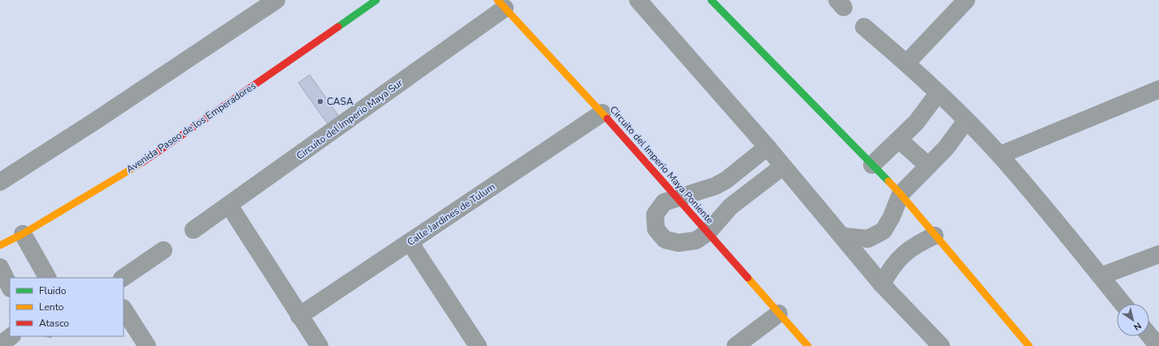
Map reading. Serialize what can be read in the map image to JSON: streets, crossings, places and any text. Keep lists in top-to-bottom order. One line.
{"streets":{"street":["Circuito del Imperio Maya Sur","Avenida Paseo de los Emperadores","Circuito del Imperio Maya Poniente","Calle Jardines de Tulum"]},"crossings":[["Circuito del Imperio Maya Sur","Circuito del Imperio Maya Poniente"],["Circuito del Imperio Maya Poniente","Calle Jardines de Tulum"]],"places":["CASA"],"legend":["Fluido","Lento","Atasco"],"north":"bottom right"}
